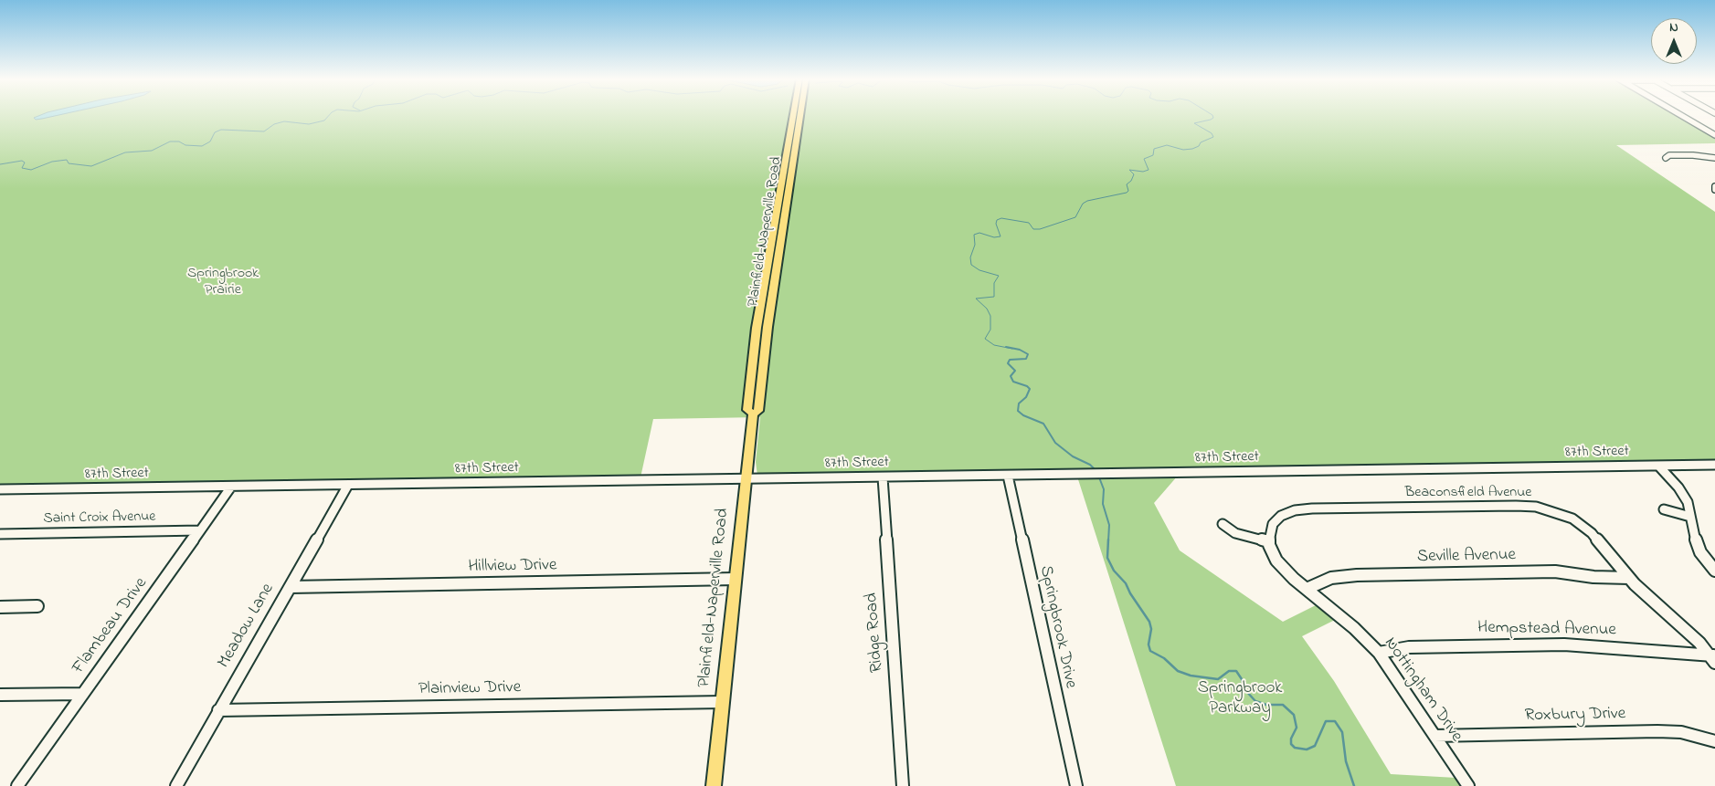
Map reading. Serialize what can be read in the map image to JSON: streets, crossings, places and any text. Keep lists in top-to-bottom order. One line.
{"streets":{"main road":["Plainfield-Naperville Road"],"street":["87th Street","Beaconsfield Avenue","Saint Croix Avenue","Seville Avenue","Hillview Drive","Flambeau Drive","Meadow Lane","Springbrook Drive","Hempstead Avenue","Ridge Road","Plainview Drive","Nottingham Drive","Roxbury Drive"]},"crossings":[["Plainfield-Naperville Road","87th Street"],["Plainfield-Naperville Road","Hillview Drive"],["Plainfield-Naperville Road","Plainview Drive"],["87th Street","Flambeau Drive"],["87th Street","Meadow Lane"],["87th Street","Springbrook Drive"],["87th Street","Ridge Road"],["Beaconsfield Avenue","Seville Avenue"],["Beaconsfield Avenue","Hempstead Avenue"],["Beaconsfield Avenue","Nottingham Drive"],["Saint Croix Avenue","Flambeau Drive"],["Seville Avenue","Nottingham Drive"],["Hillview Drive","Meadow Lane"],["Meadow Lane","Plainview Drive"],["Hempstead Avenue","Nottingham Drive"],["Nottingham Drive","Roxbury Drive"]],"parks":["Springbrook Prairie","Springbrook Parkway"],"north":"top"}
